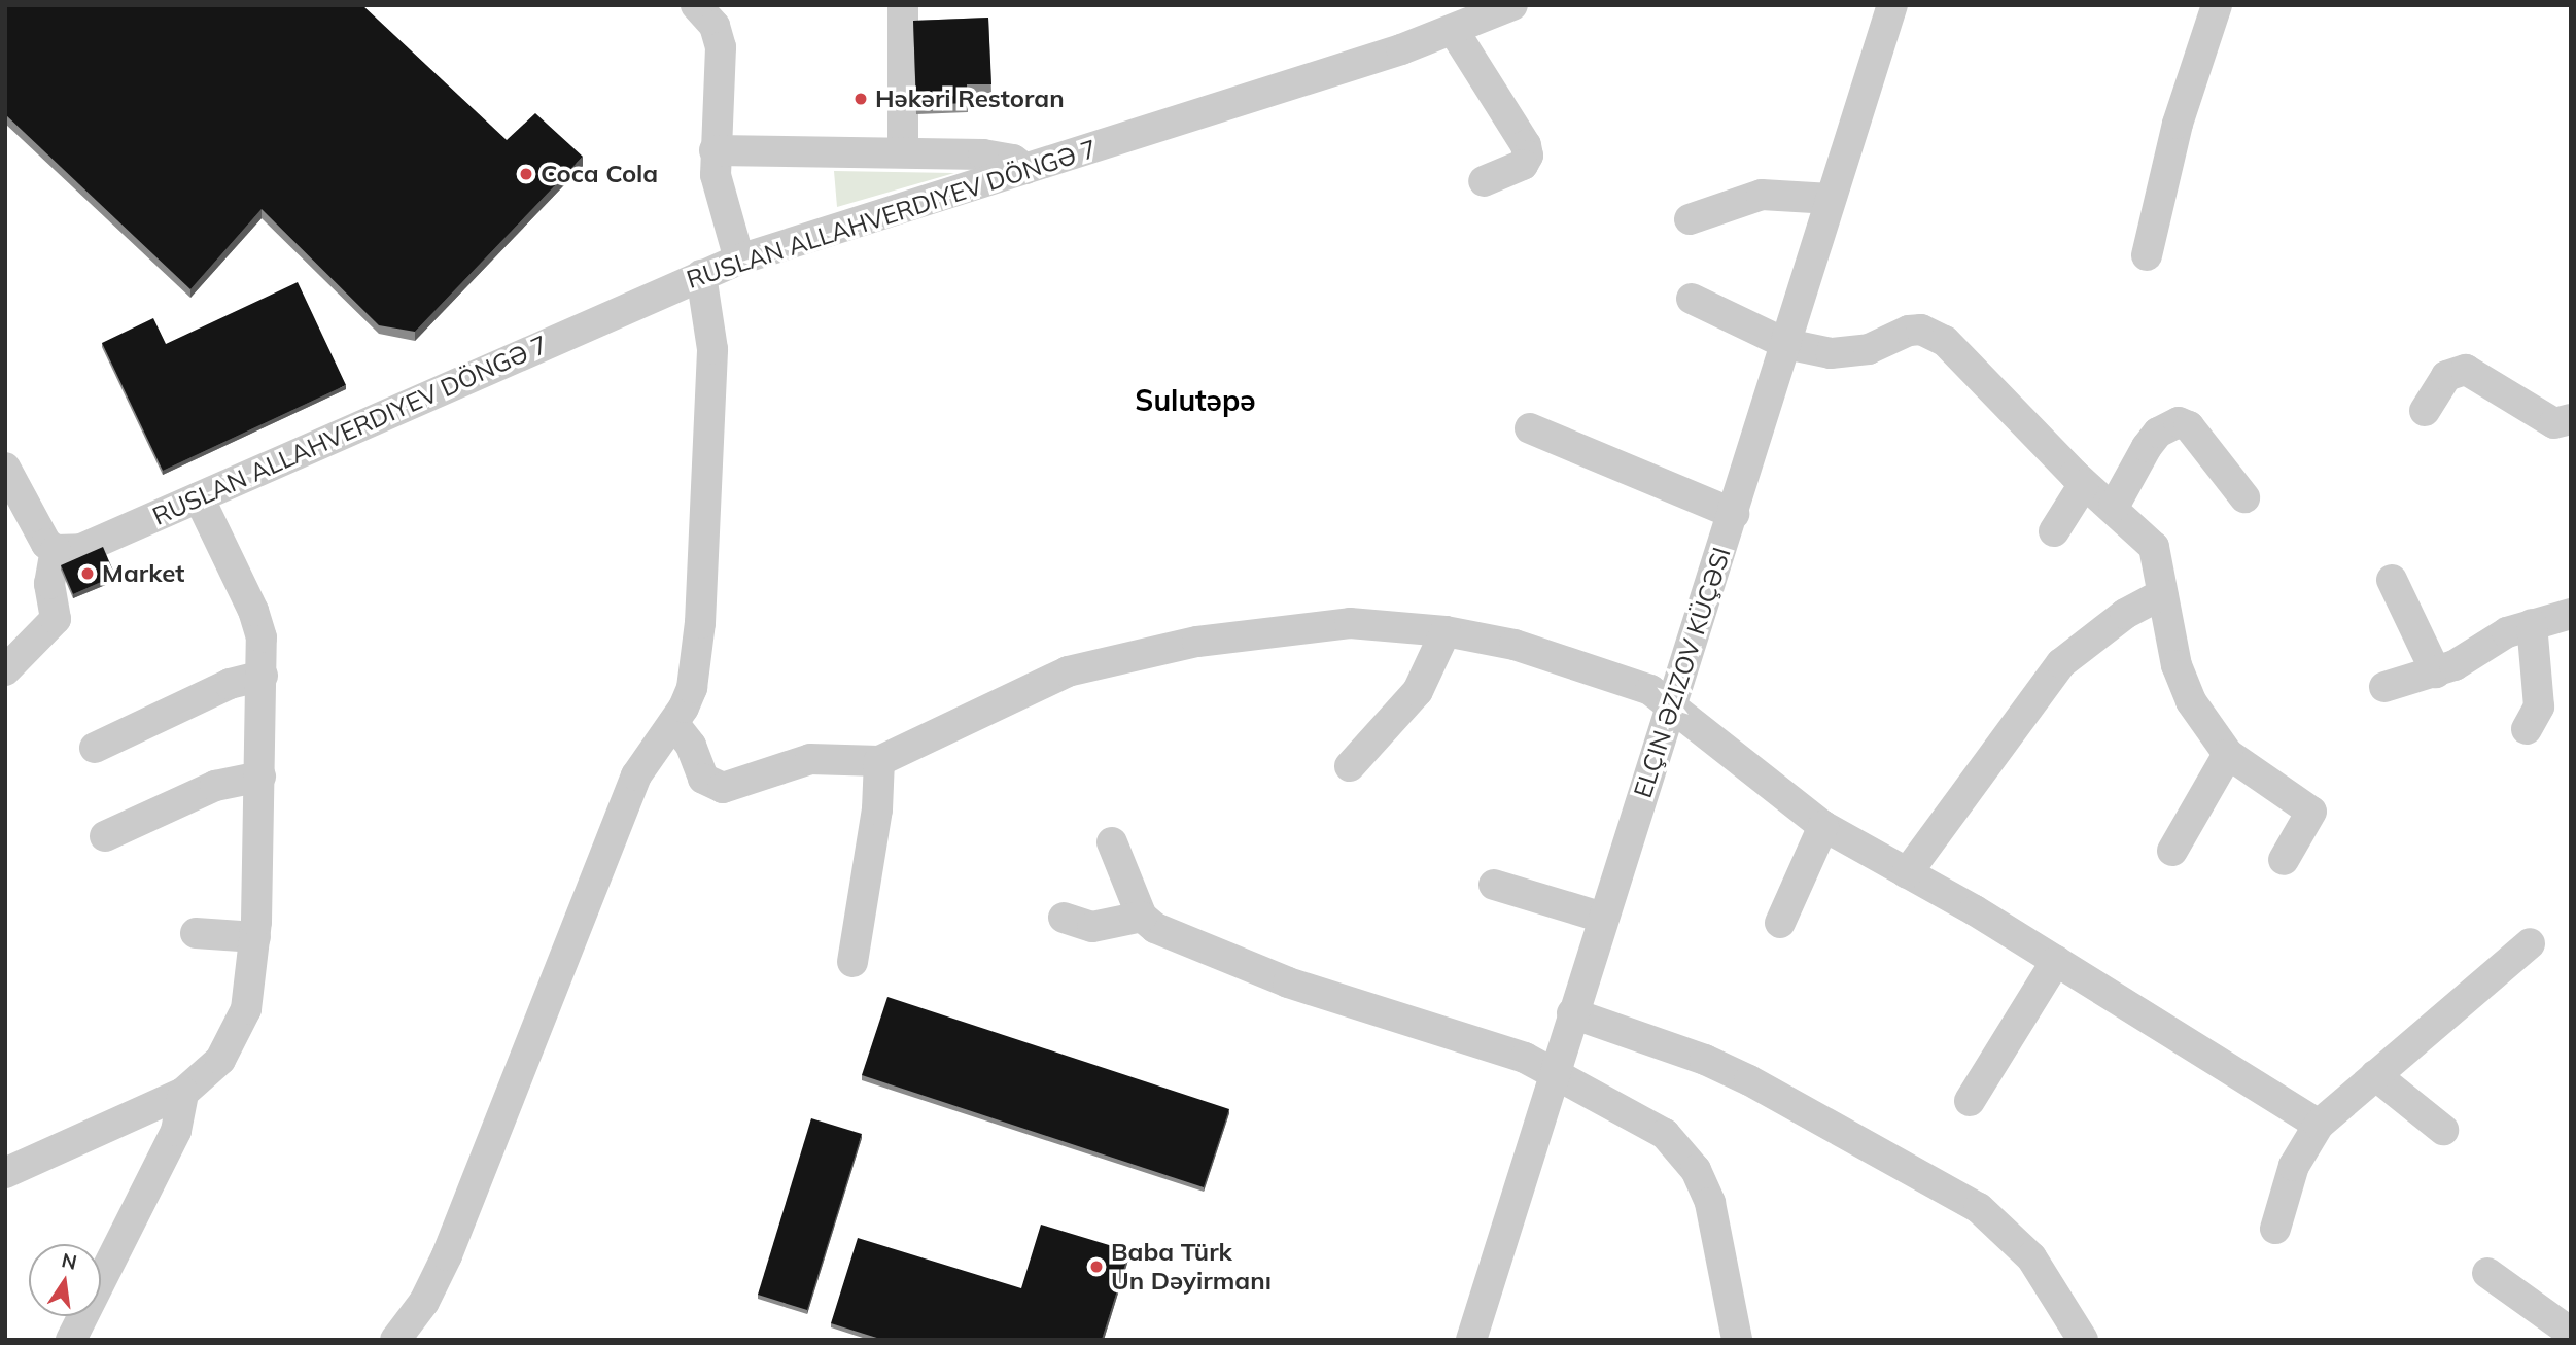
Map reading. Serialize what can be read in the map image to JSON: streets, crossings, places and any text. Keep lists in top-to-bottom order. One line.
{"streets":{"street":["RUSLAN ALLAHVERDIYEV DÖNGƏ 7","ELÇIN ƏZIZOV KÜÇƏSI"]},"districts":["Sulutəpə"],"places":["Həkəri Restoran","Coca Cola","Market","Baba Türk Un Dəyirmanı"],"north":"top"}
